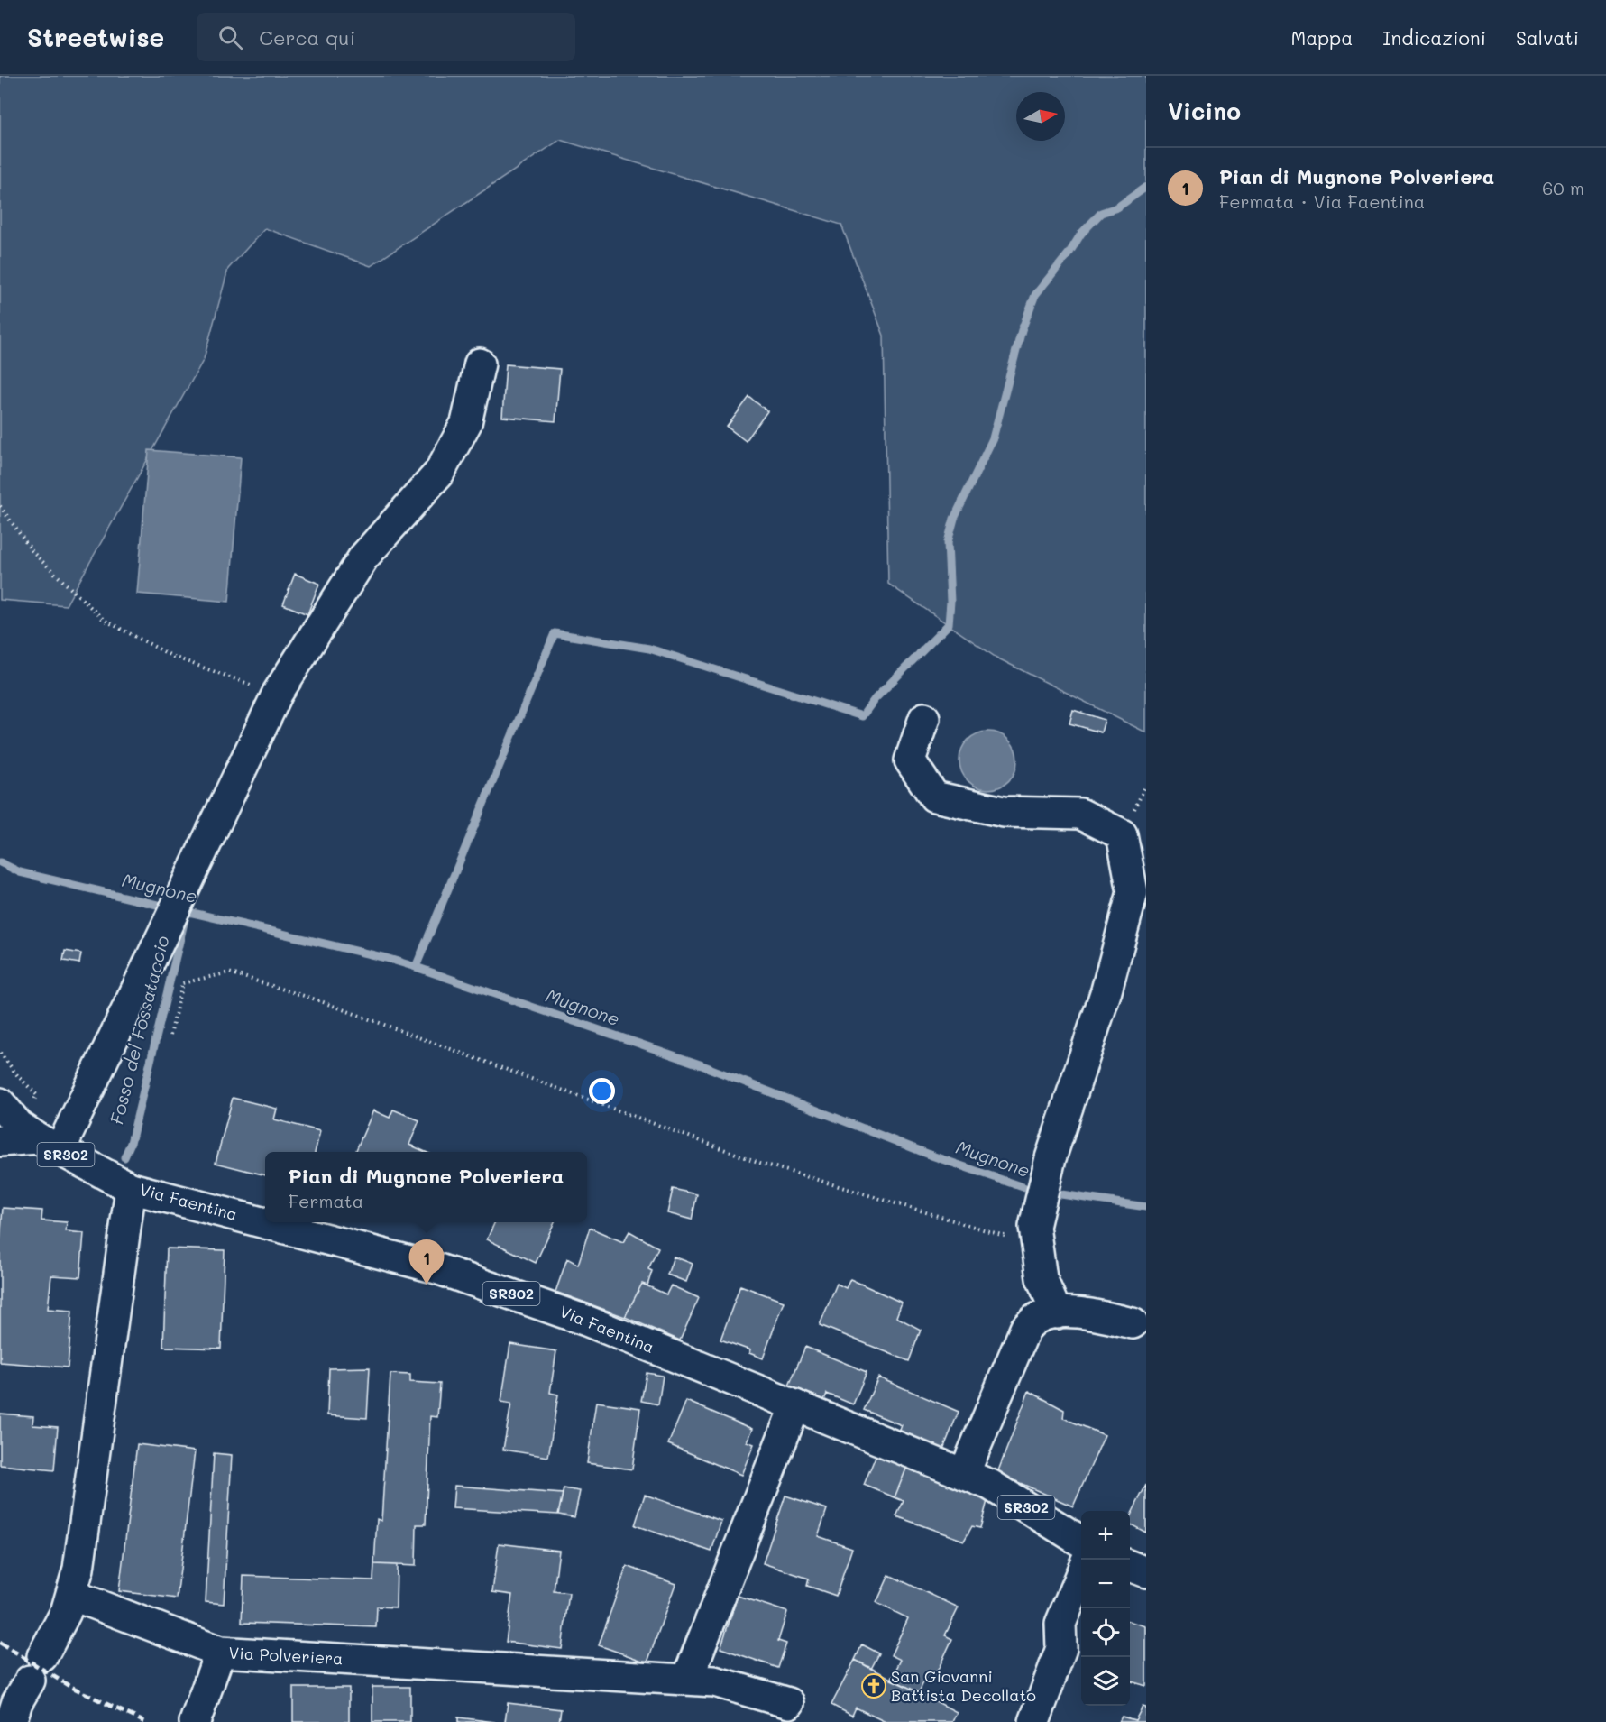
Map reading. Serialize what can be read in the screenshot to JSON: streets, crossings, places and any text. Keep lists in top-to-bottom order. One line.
{"streets":{"street":["SR302","Via Faentina","Via Polveriera"]},"water":["Mugnone","Fosso del Fossataccio"],"places":{"church":["San Giovanni Battista Decollato"]},"north":"right","page":{"header":"Streetwise","search":"Cerca qui","nav":["Mappa","Indicazioni","Salvati"],"heading":"Vicino","list":[{"mark":"1","name":"Pian di Mugnone Polveriera","note":"Fermata · Via Faentina","value":"60 m"}],"popup":["Pian di Mugnone Polveriera","Fermata"],"pins":"1","map_buttons":["+","−"]}}
